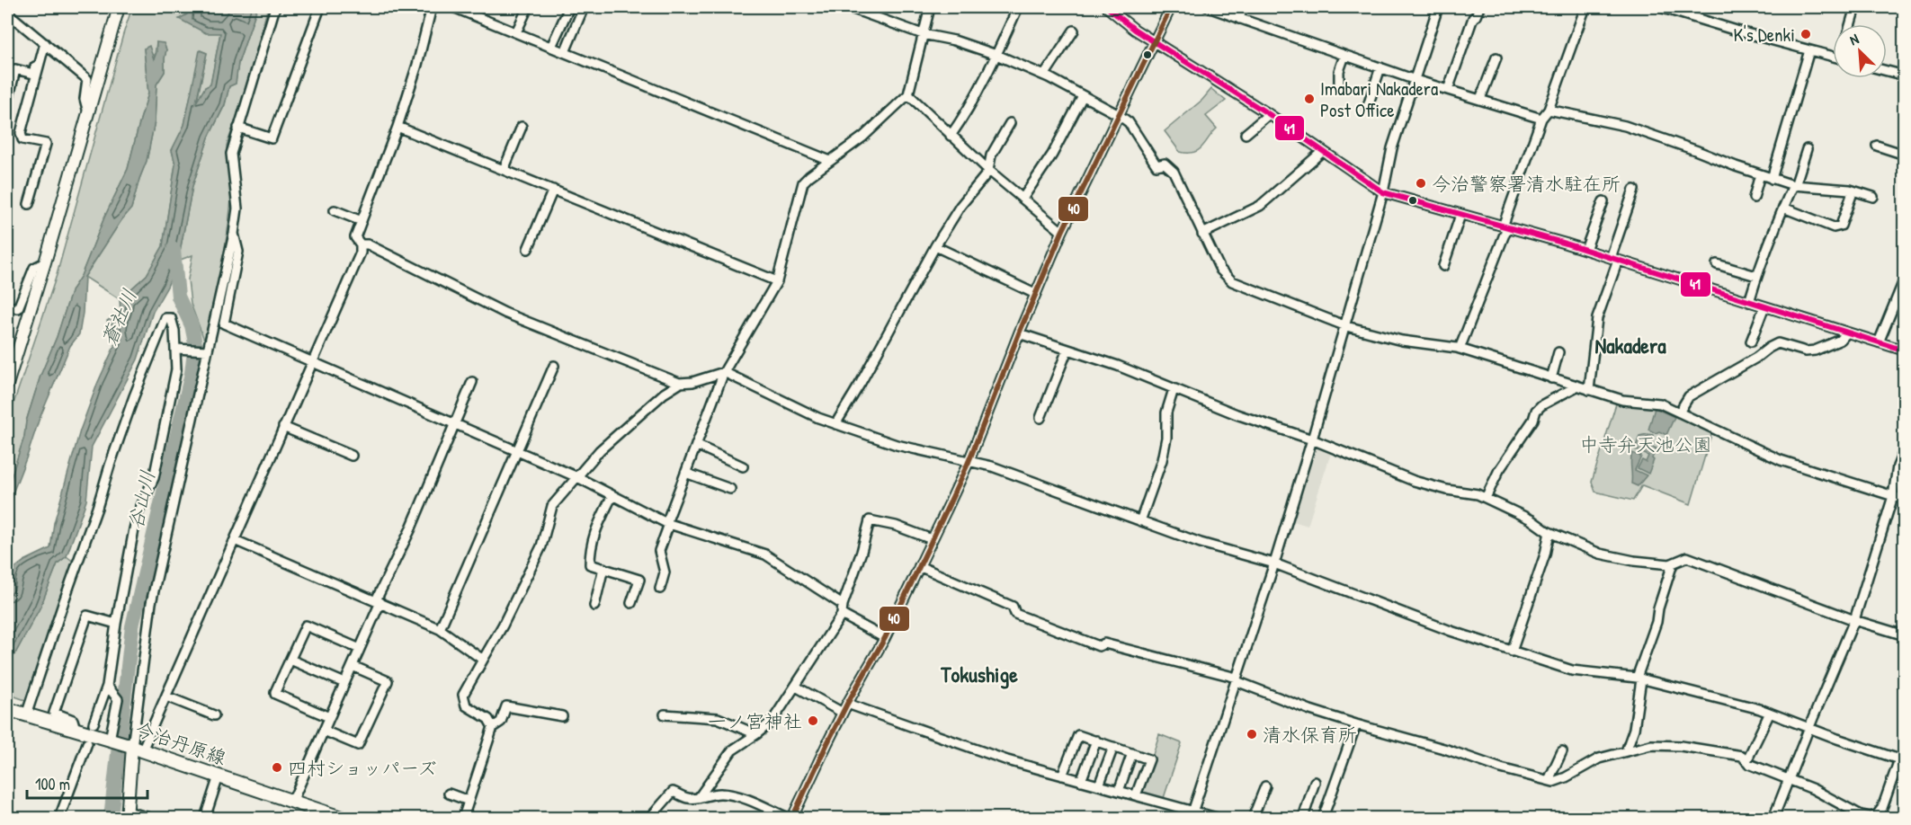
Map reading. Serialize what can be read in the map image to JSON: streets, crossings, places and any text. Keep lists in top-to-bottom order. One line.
{"streets":{"main road":["今治丹原線"]},"districts":["Nakadera","Tokushige"],"water":["蒼社川","谷山川"],"parks":["中寺弁天池公園"],"places":["K's Denki","Imabari Nakadera Post Office","今治警察署清水駐在所","一ノ宮神社","清水保育所","四村ショッパーズ"],"lines":["transit line 41","transit line 40"],"scale_bar":"100 m","north":"top left"}
